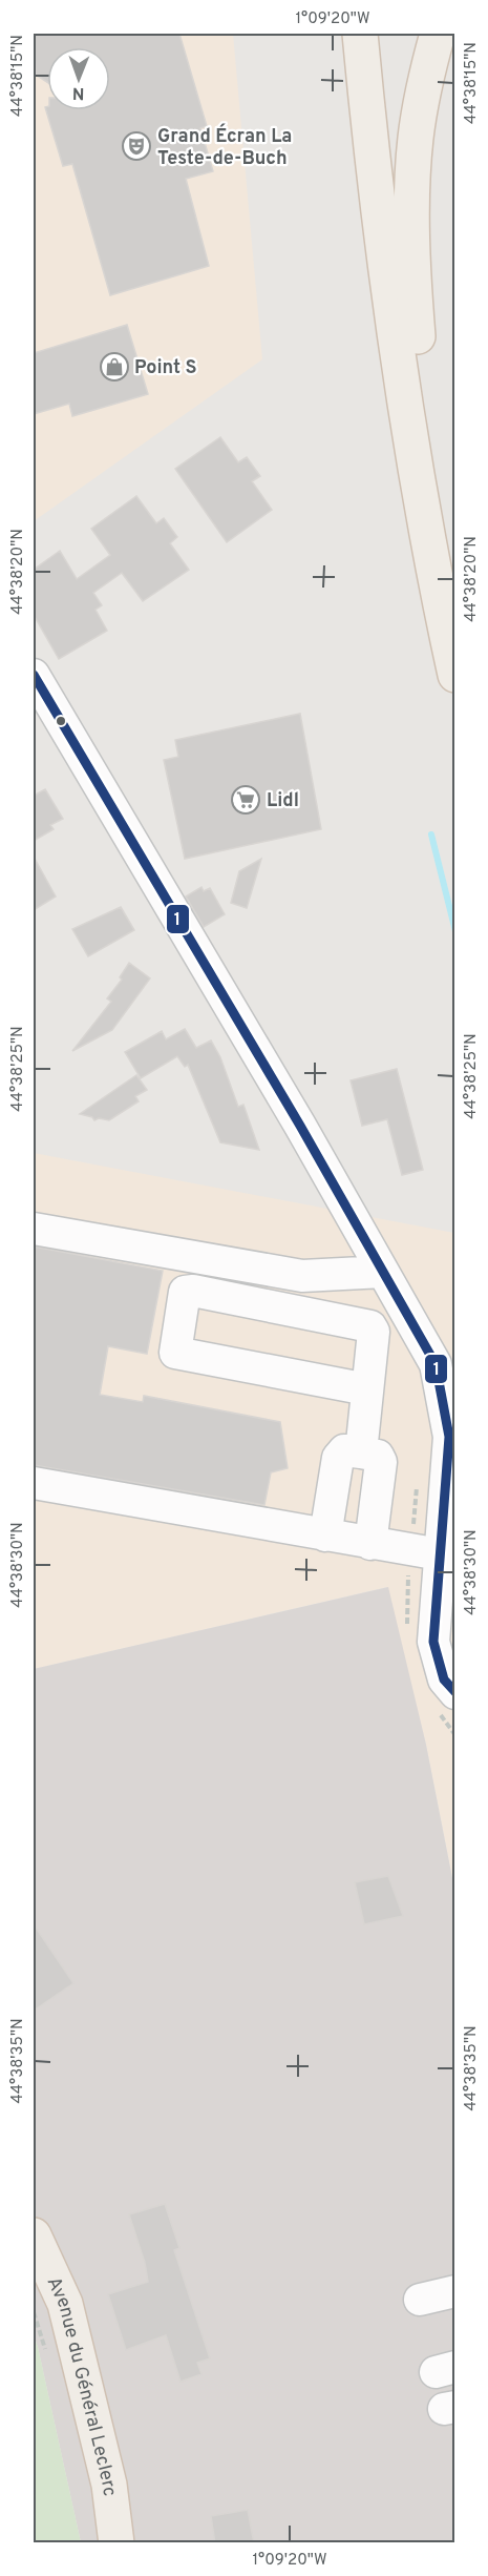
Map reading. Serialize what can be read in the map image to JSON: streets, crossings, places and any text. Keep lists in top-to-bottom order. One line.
{"streets":{"main road":["Avenue du Général Leclerc"]},"places":{"theatre":["Grand Écran La Teste-de-Buch"],"shop":["Point S"],"supermarket":["Lidl"]},"lines":["transit line 1"],"north":"bottom","coordinates":["1°09'20\"W","44°38'15\"N","44°38'20\"N","44°38'25\"N","44°38'30\"N","44°38'35\"N"]}
